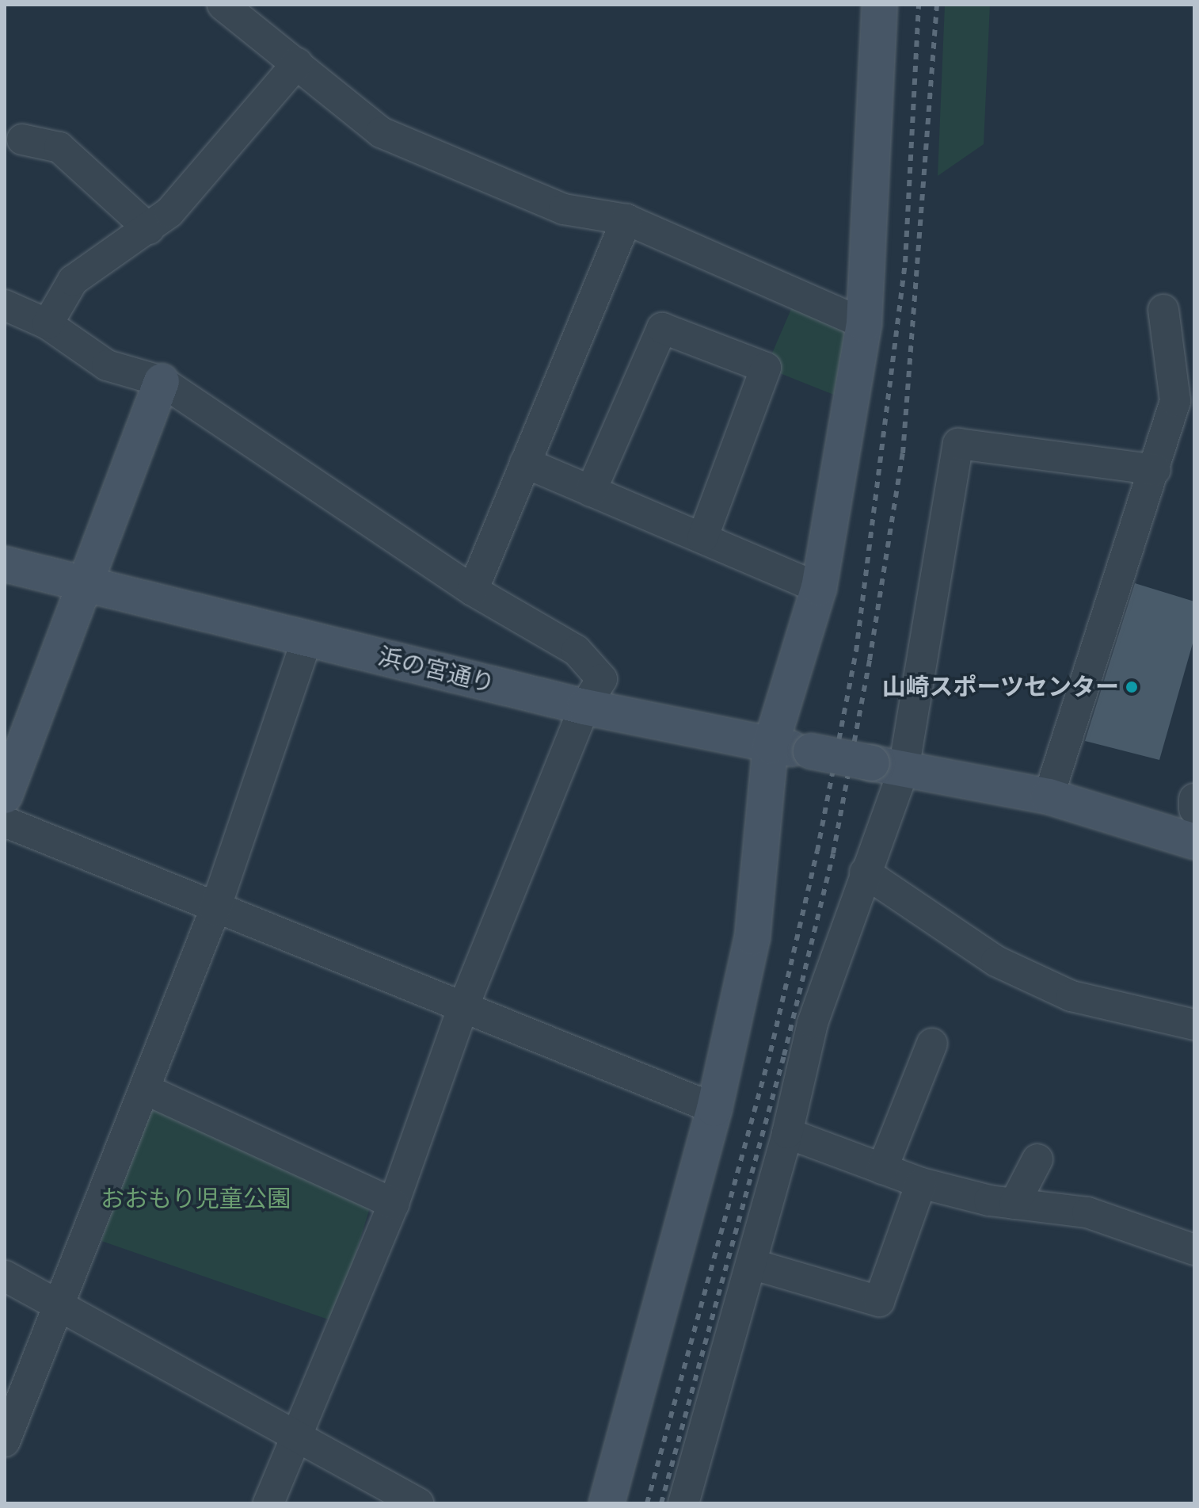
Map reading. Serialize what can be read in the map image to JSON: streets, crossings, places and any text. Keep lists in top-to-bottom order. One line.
{"streets":{"street":["浜の宮通り"]},"parks":["おおもり児童公園"],"places":["山崎スポーツセンター"]}
